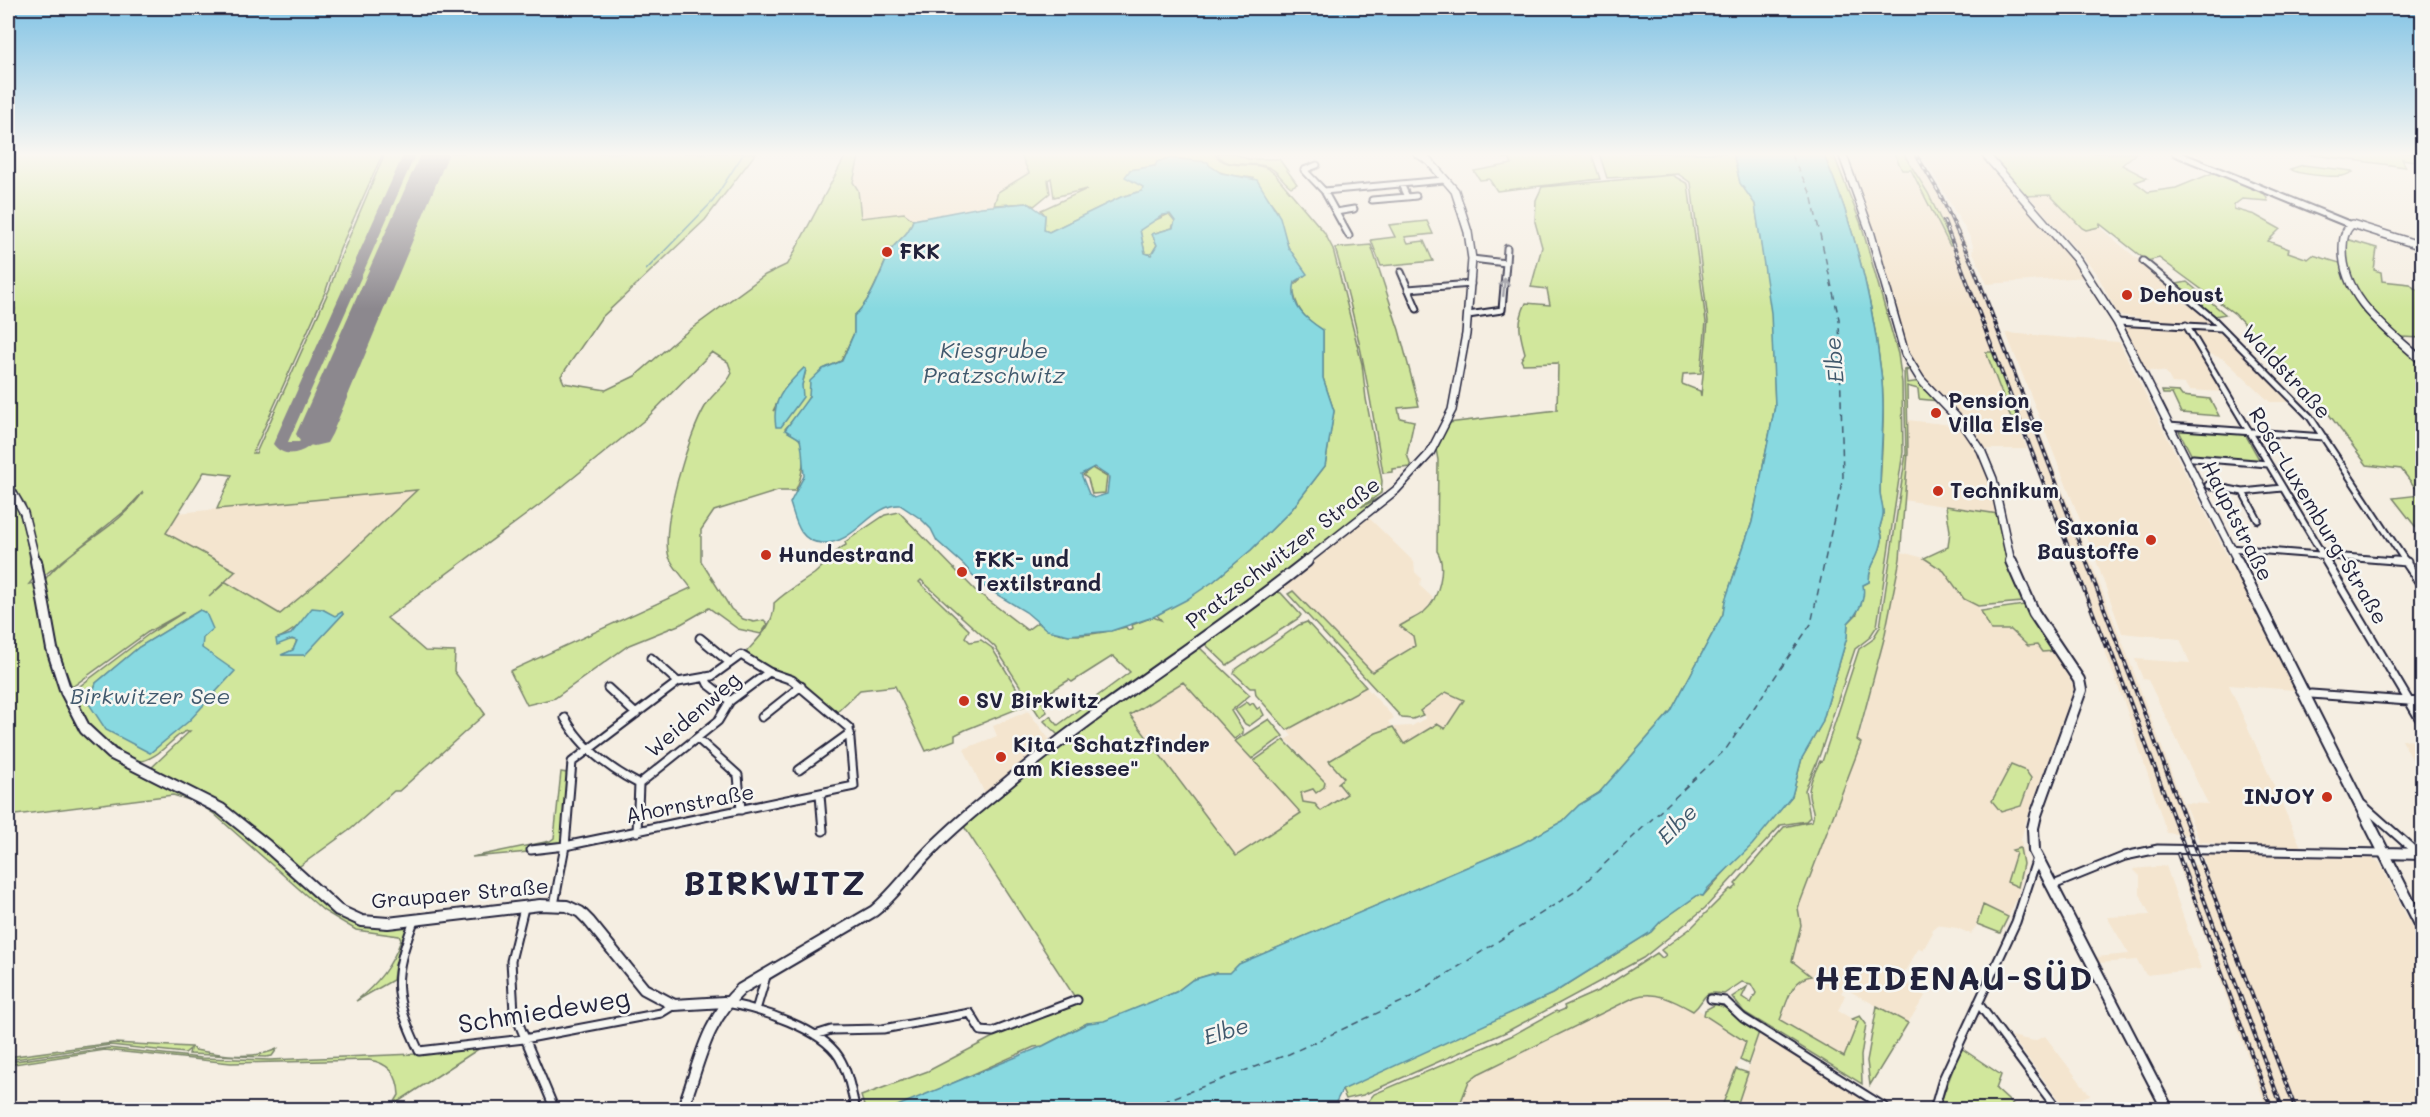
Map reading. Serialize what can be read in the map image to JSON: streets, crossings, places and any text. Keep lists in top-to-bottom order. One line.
{"streets":{"street":["Waldstraße","Rosa-Luxemburg-Straße","Hauptstraße","Pratzschwitzer Straße","Weidenweg","Ahornstraße","Graupaer Straße","Schmiedeweg"]},"crossings":[["Weidenweg","Ahornstraße"],["Graupaer Straße","Schmiedeweg"]],"districts":["BIRKWITZ","HEIDENAU-SÜD"],"water":["Kiesgrube Pratzschwitz","Elbe","Birkwitzer See"],"places":["FKK","Dehoust","Pension Villa Else","Technikum","Saxonia Baustoffe","Hundestrand","FKK- und Textilstrand","SV Birkwitz","Kita \"Schatzfinder am Kiessee\"","INJOY"]}
